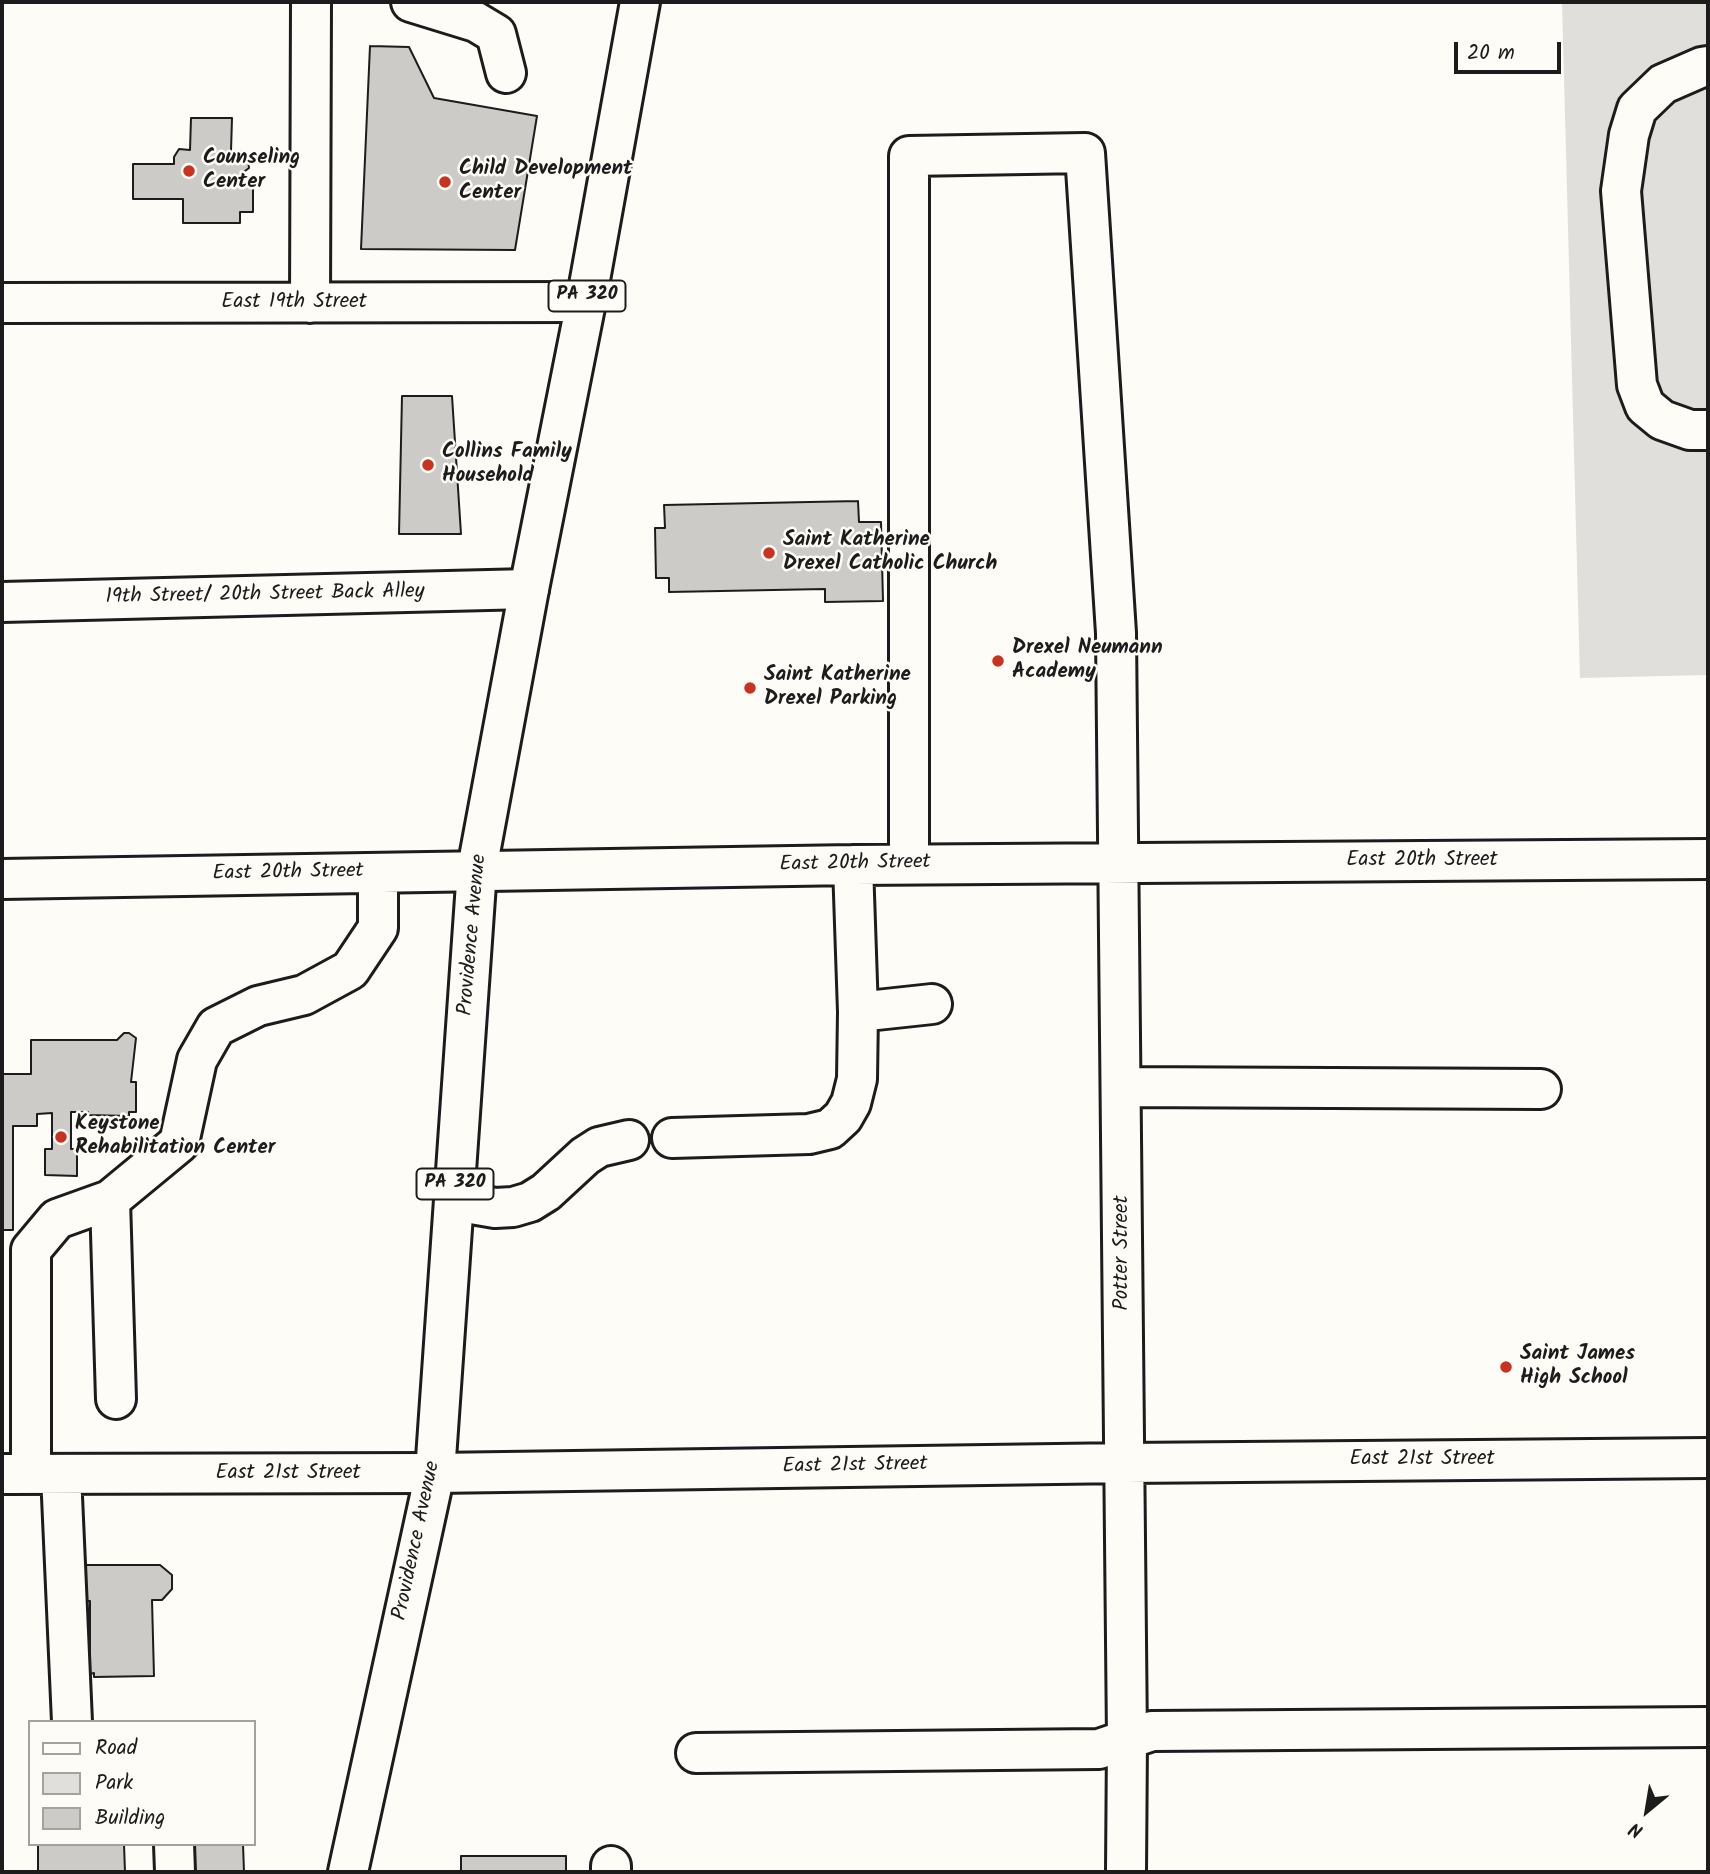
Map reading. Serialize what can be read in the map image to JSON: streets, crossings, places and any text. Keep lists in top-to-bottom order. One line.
{"streets":{"street":["PA 320","East 19th Street","19th Street/ 20th Street Back Alley","East 20th Street","Providence Avenue","Potter Street","East 21st Street"]},"crossings":[["East 19th Street","Providence Avenue"],["19th Street/ 20th Street Back Alley","Providence Avenue"],["East 20th Street","Providence Avenue"],["East 20th Street","Potter Street"],["Providence Avenue","East 21st Street"],["Potter Street","East 21st Street"]],"places":["Counseling Center","Child Development Center","Collins Family Household","Saint Katherine Drexel Catholic Church","Drexel Neumann Academy","Saint Katherine Drexel Parking","Keystone Rehabilitation Center","Saint James High School"],"legend":["Road","Park","Building"],"scale_bar":"20 m","north":"bottom left"}
